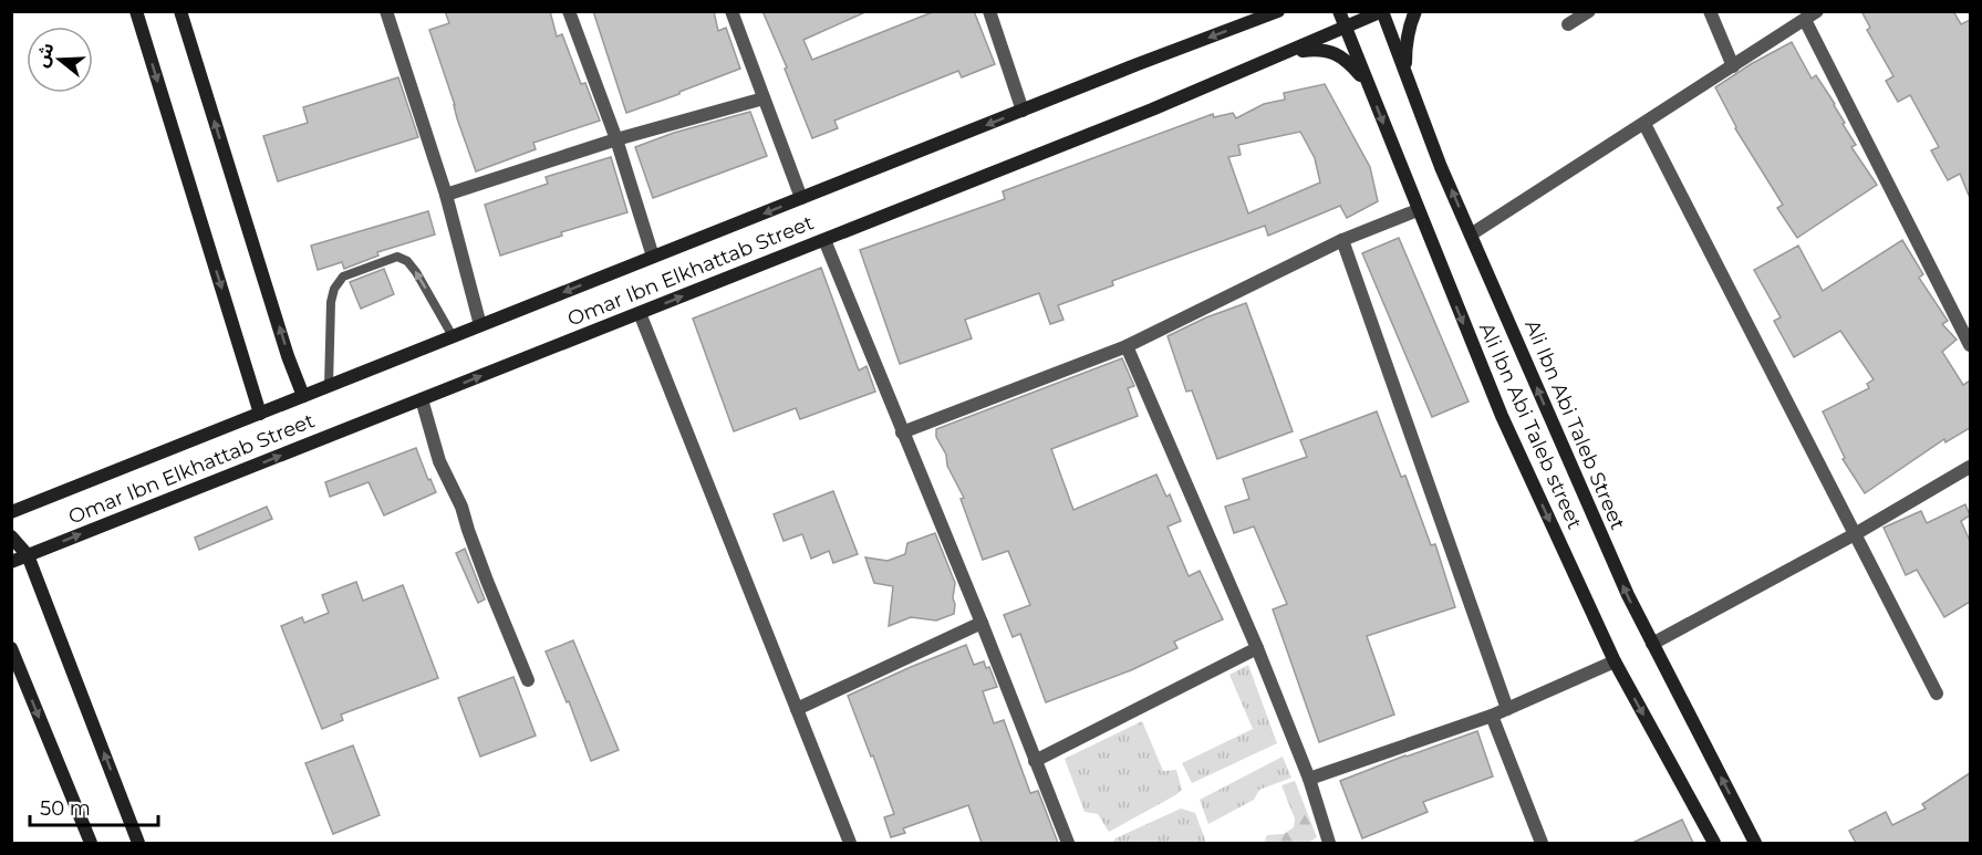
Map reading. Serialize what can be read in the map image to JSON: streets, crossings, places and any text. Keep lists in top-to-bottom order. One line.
{"streets":{"street":["Omar Ibn Elkhattab Street","Ali Ibn Abi Taleb Street","Ali Ibn Abi Taleb street"]},"crossings":[["Omar Ibn Elkhattab Street","Ali Ibn Abi Taleb Street"],["Omar Ibn Elkhattab Street","Ali Ibn Abi Taleb street"]],"one_way":["Ali Ibn Abi Taleb Street"],"scale_bar":"50 m","north":"left"}
